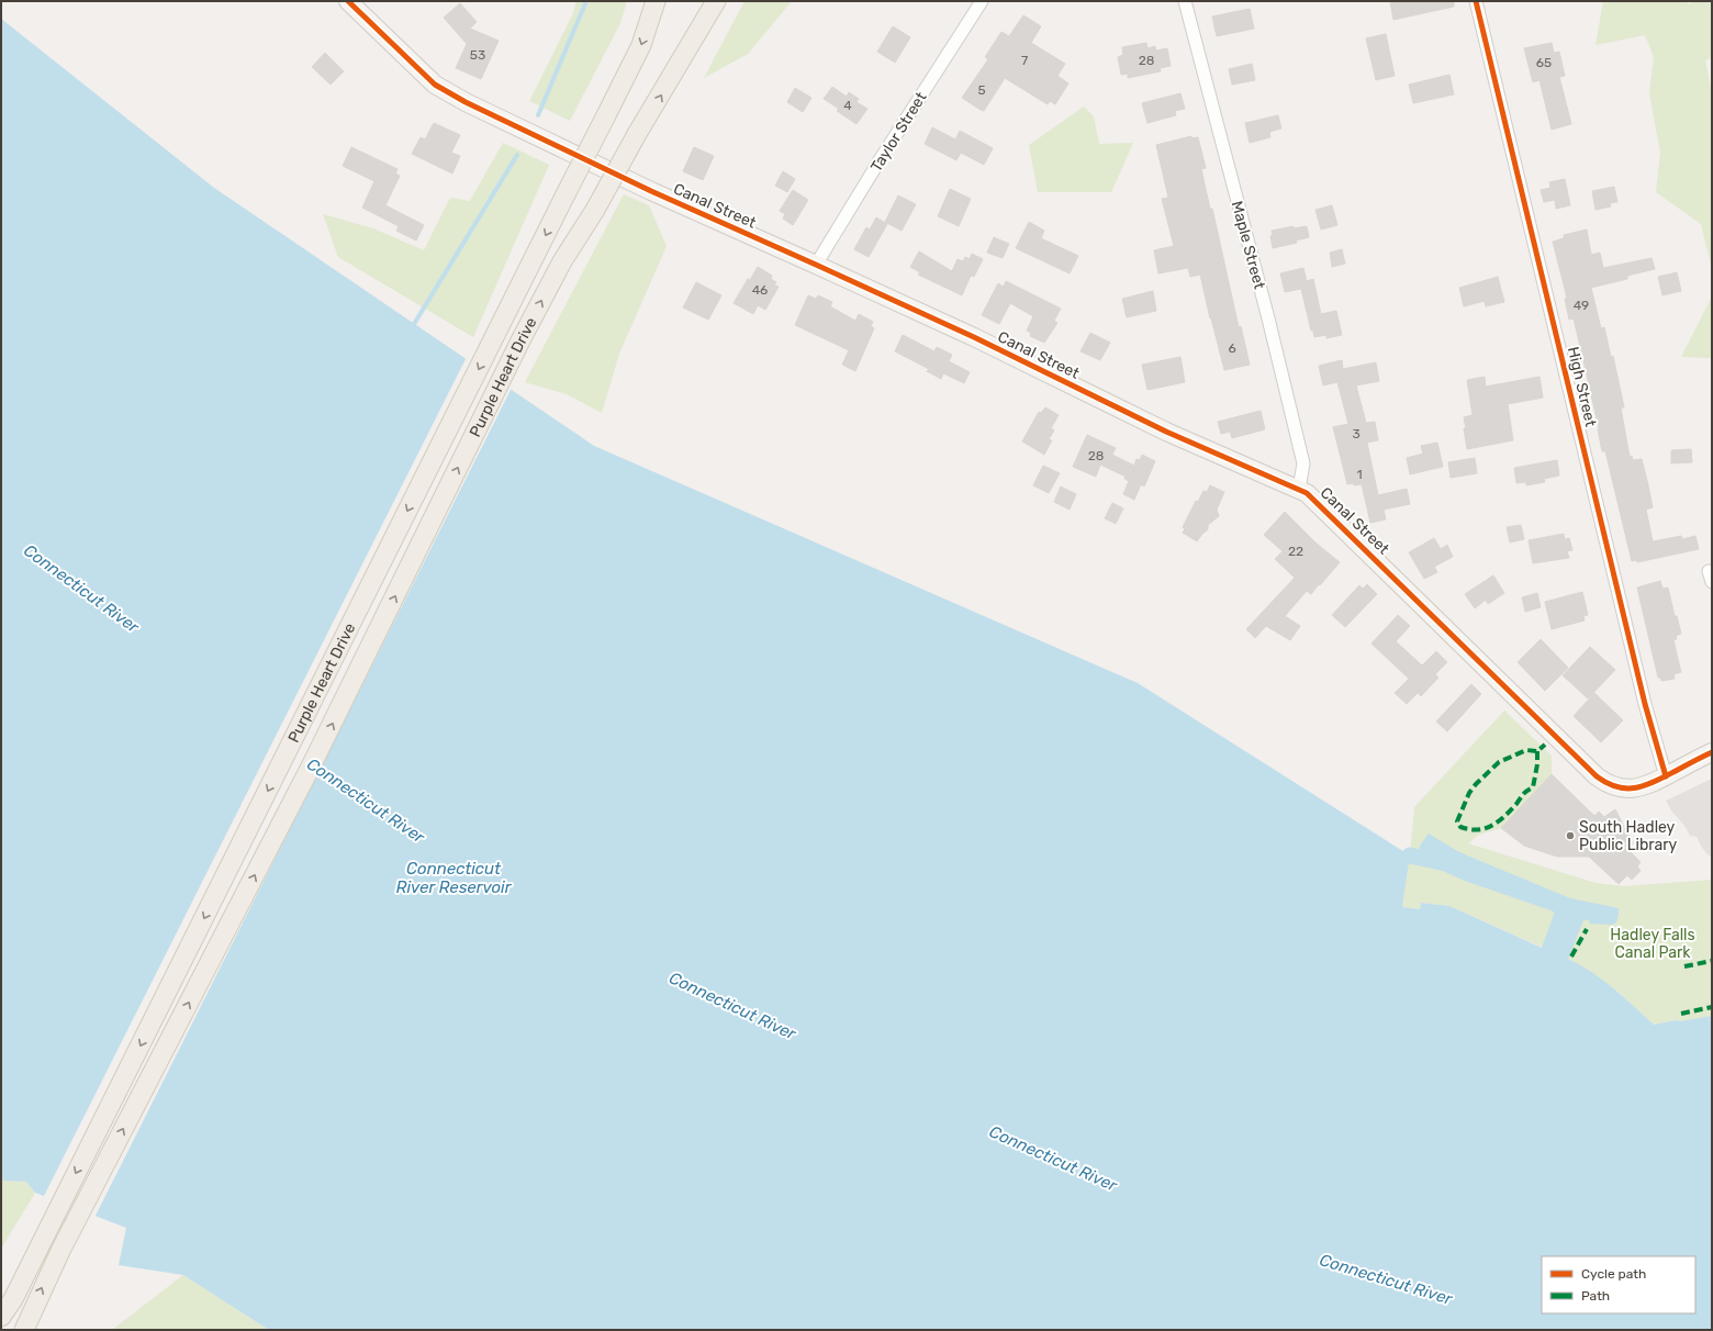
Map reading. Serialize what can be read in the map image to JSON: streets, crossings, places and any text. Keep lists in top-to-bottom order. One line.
{"streets":{"main road":["Purple Heart Drive"],"street":["Taylor Street","Canal Street","Maple Street","High Street"]},"crossings":[["Taylor Street","Canal Street"],["Canal Street","Maple Street"],["Canal Street","High Street"]],"water":["Connecticut River","Connecticut River Reservoir"],"parks":["Hadley Falls Canal Park"],"places":["South Hadley Public Library"],"house_numbers":["53","7","28","65","5","4","46","49","6","3","28","1","22"],"legend":["Cycle path","Path"]}
